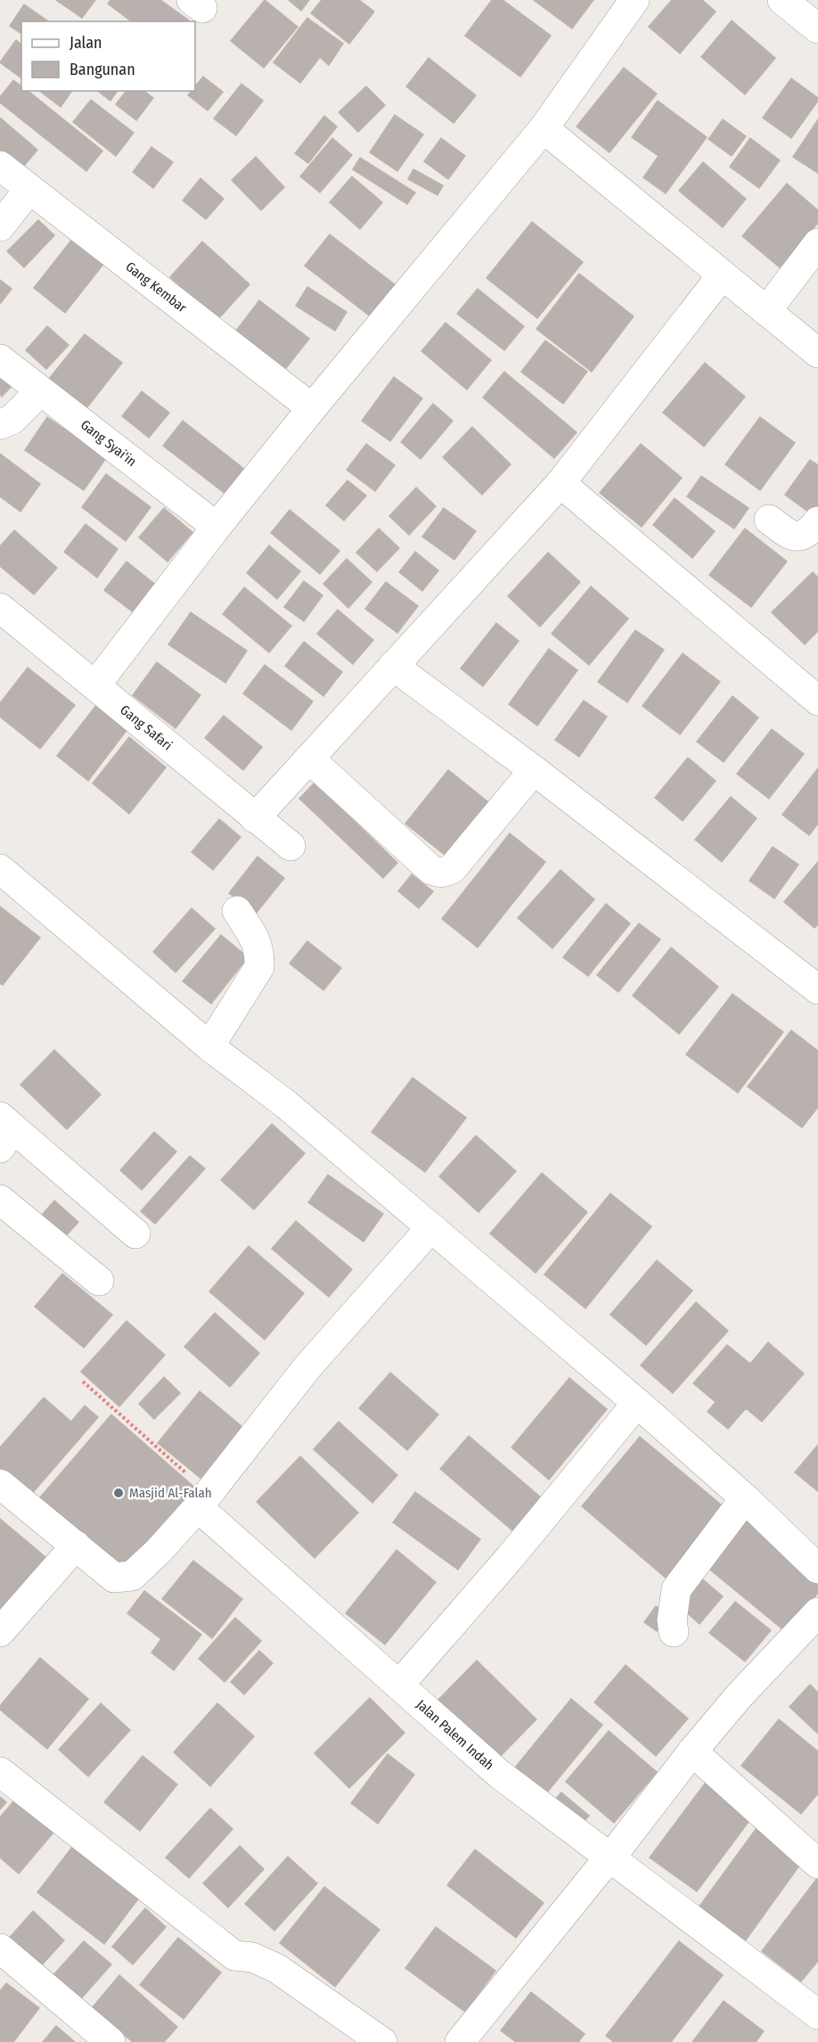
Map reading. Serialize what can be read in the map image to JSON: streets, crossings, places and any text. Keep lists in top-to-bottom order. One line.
{"streets":{"street":["Gang Kembar","Gang Syai'in","Gang Safari","Jalan Palem Indah"]},"places":["Masjid Al-Falah"],"legend":["Jalan","Bangunan"]}
